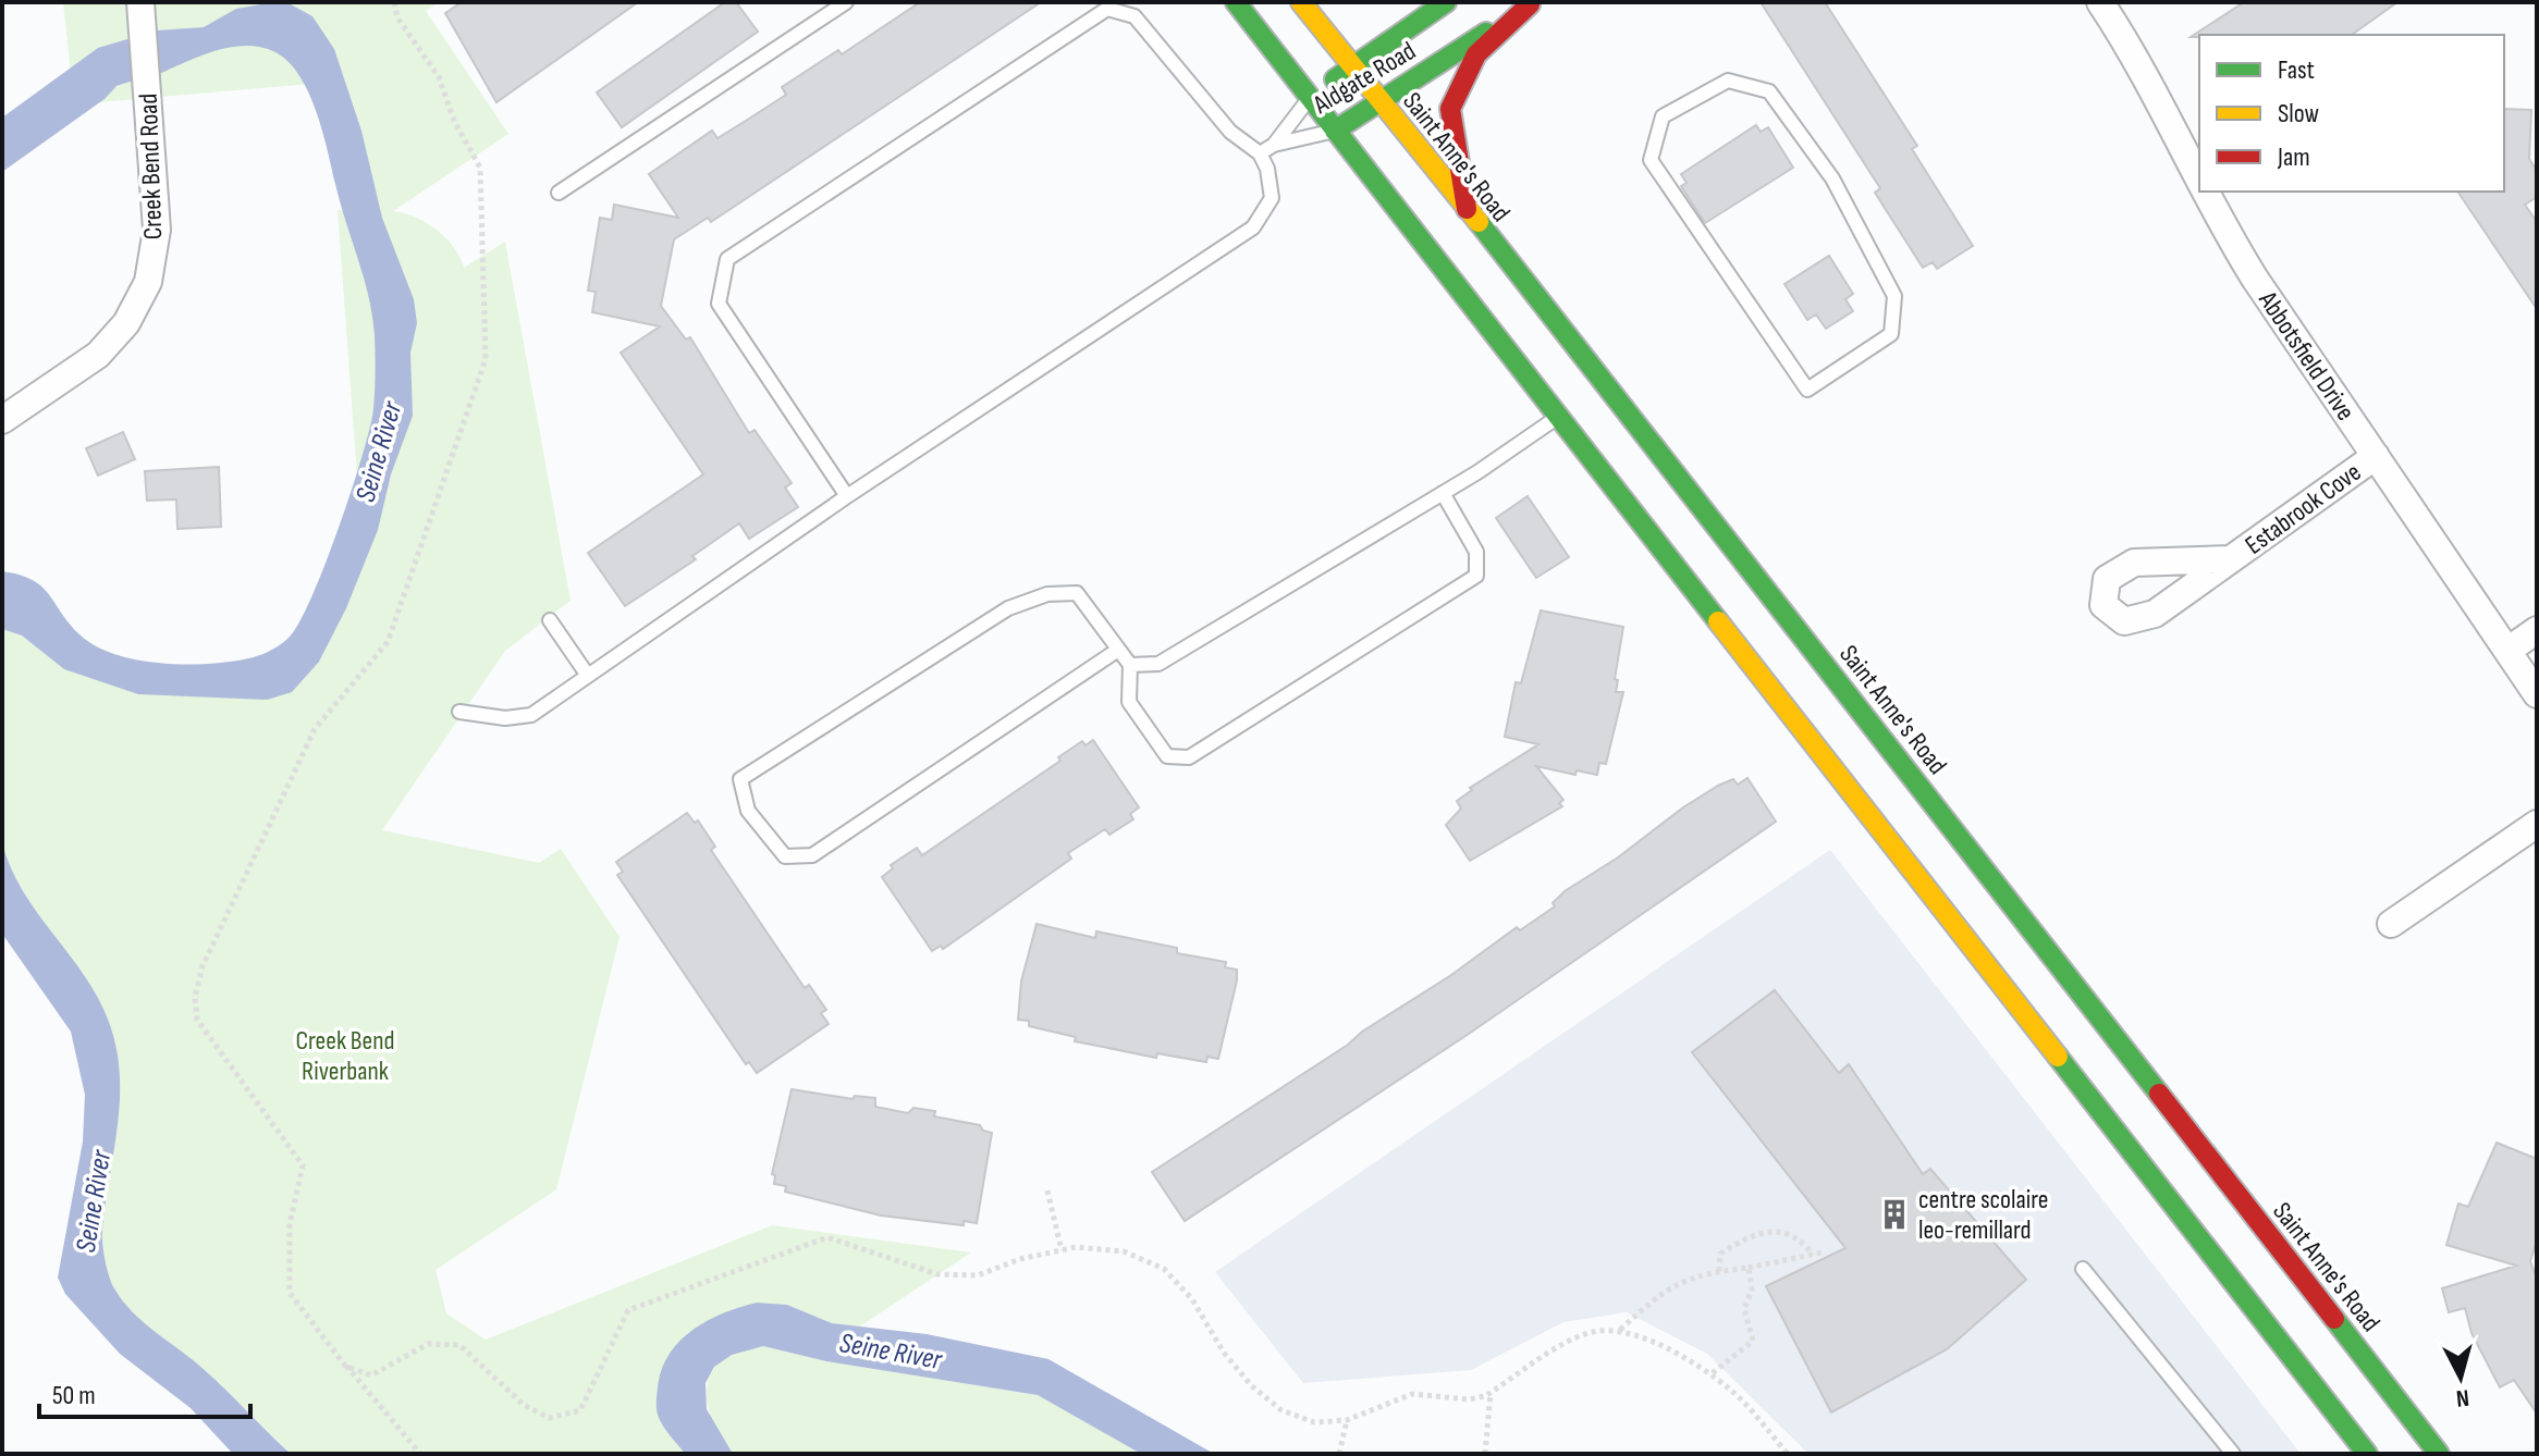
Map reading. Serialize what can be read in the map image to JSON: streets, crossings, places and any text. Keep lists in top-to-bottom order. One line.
{"streets":{"main road":["Aldgate Road","Saint Anne's Road"],"street":["Creek Bend Road","Abbotsfield Drive","Estabrook Cove"]},"crossings":[["Aldgate Road","Saint Anne's Road"],["Abbotsfield Drive","Estabrook Cove"]],"water":["Seine River"],"parks":["Creek Bend Riverbank"],"places":{"building":["centre scolaire leo-remillard"]},"legend":["Fast","Slow","Jam"],"scale_bar":"50 m","north":"bottom"}
